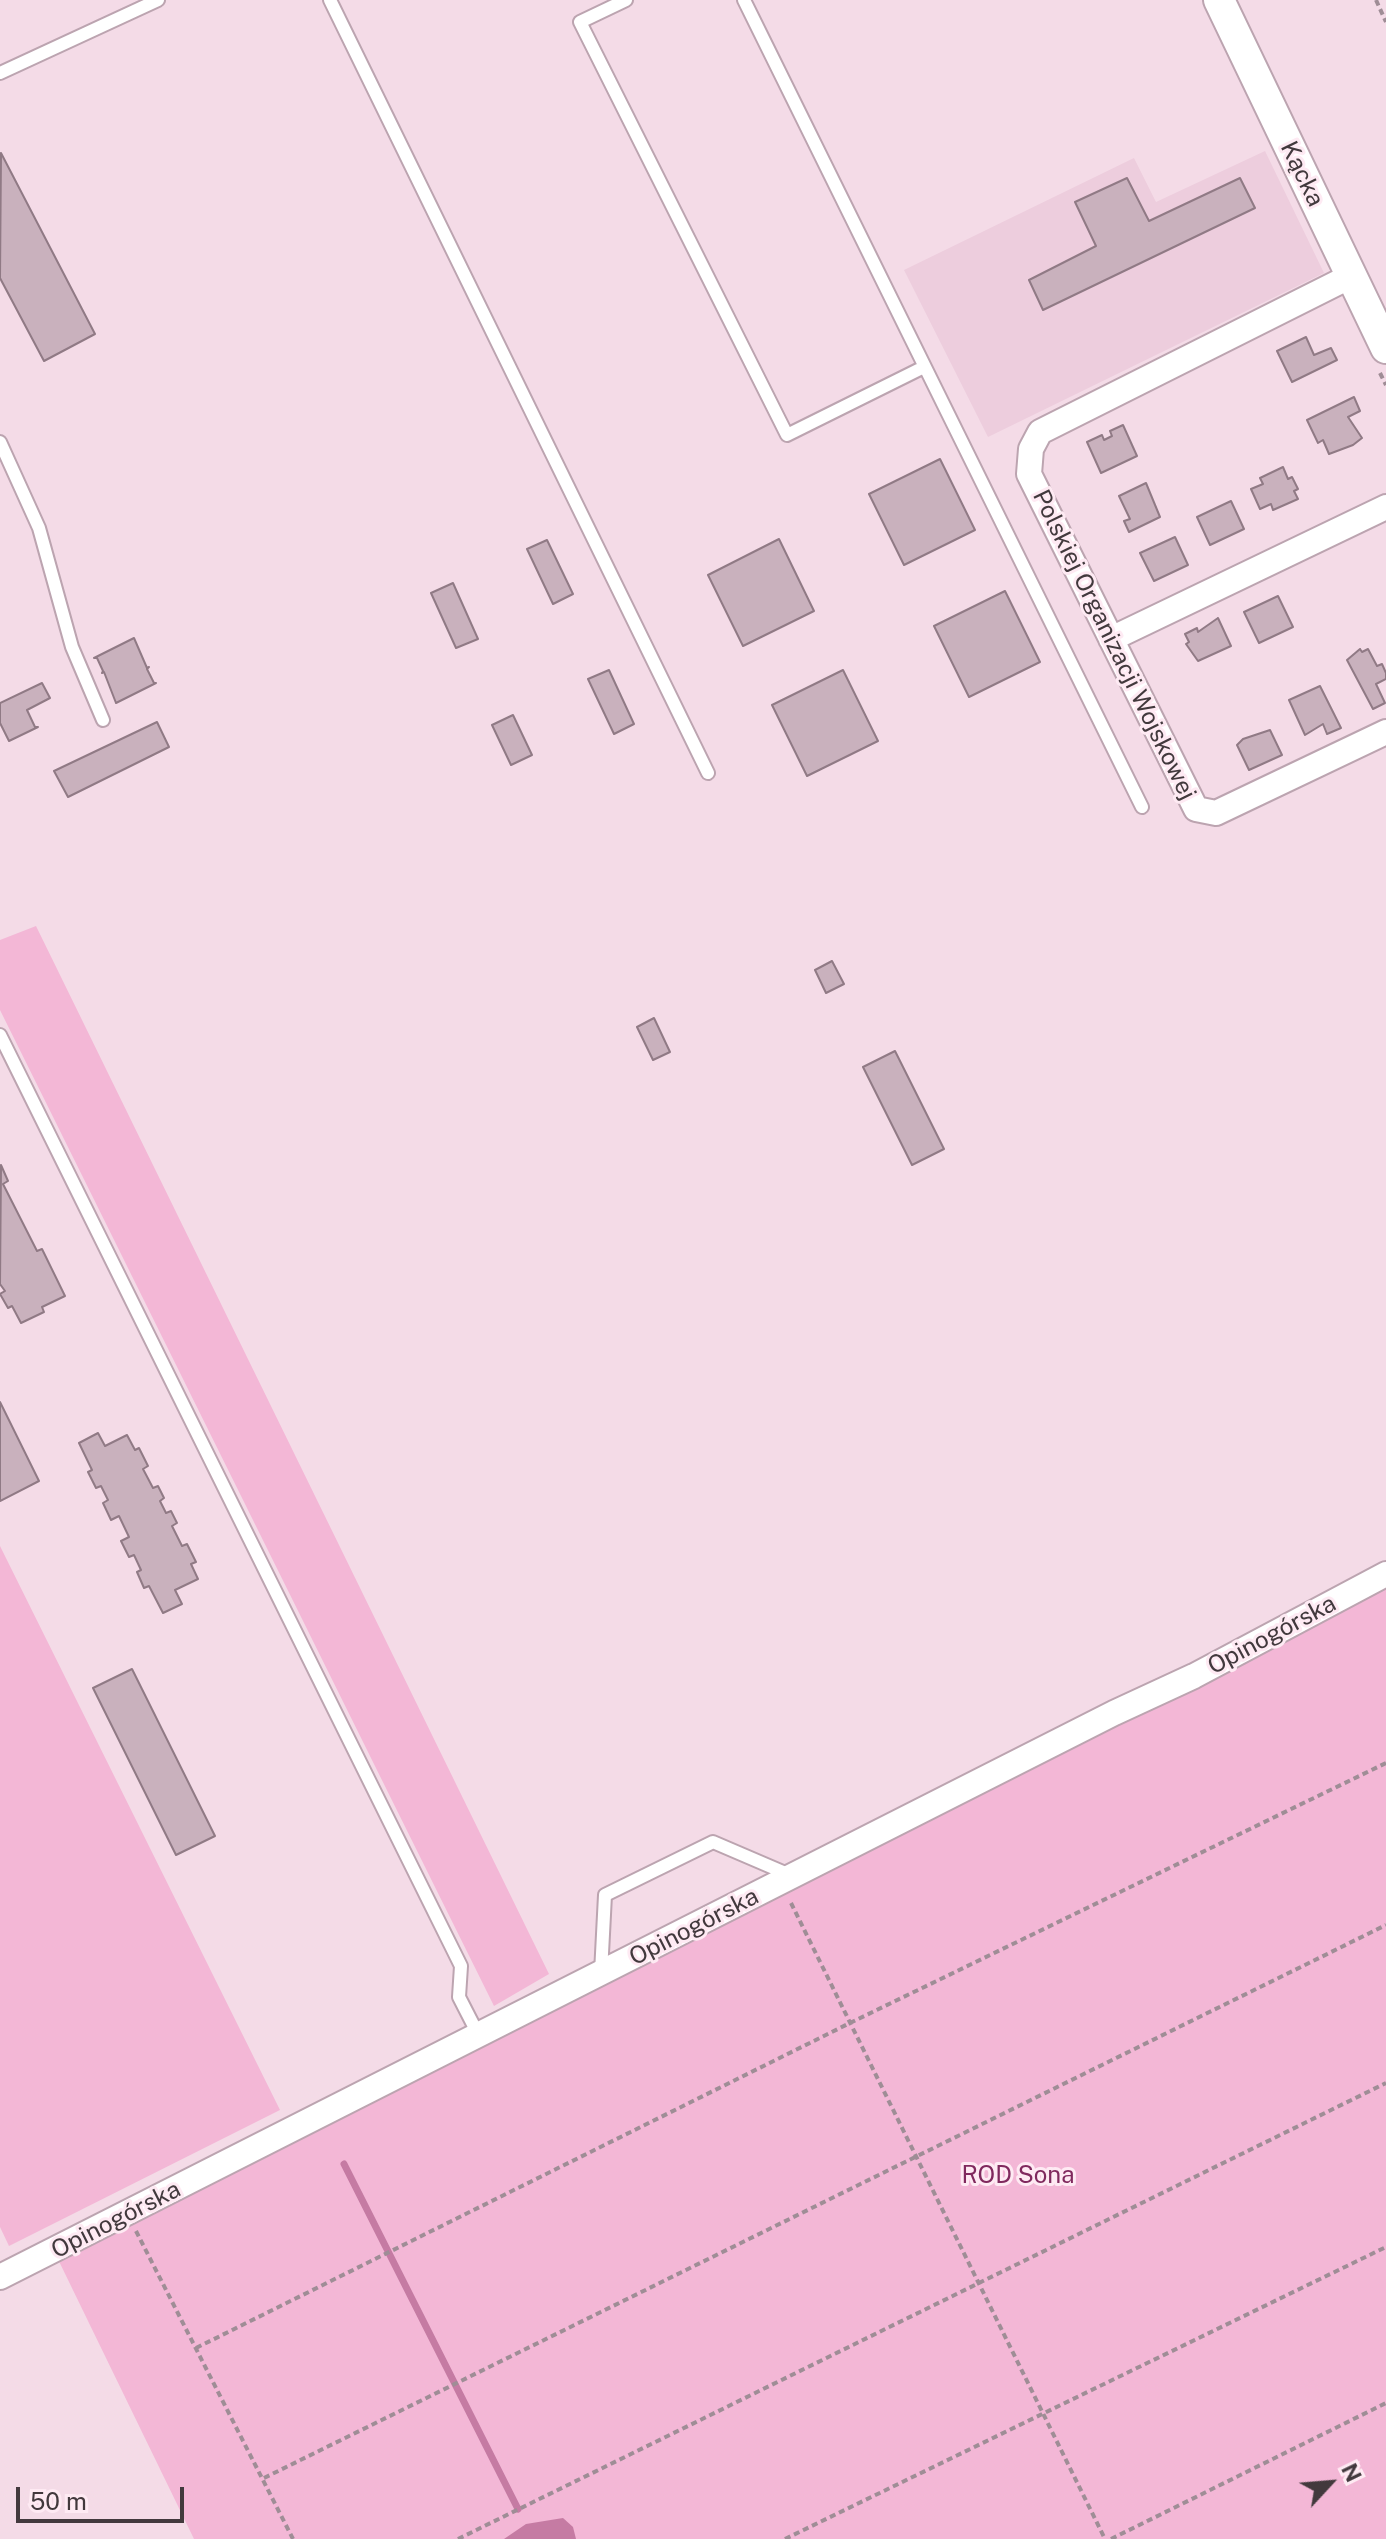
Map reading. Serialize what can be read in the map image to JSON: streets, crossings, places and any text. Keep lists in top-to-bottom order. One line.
{"streets":{"street":["Kącka","Polskiej Organizacji Wojskowej","Opinogórska"]},"crossings":[["Kącka","Polskiej Organizacji Wojskowej"]],"parks":["ROD Sona"],"scale_bar":"50 m","north":"top right"}
